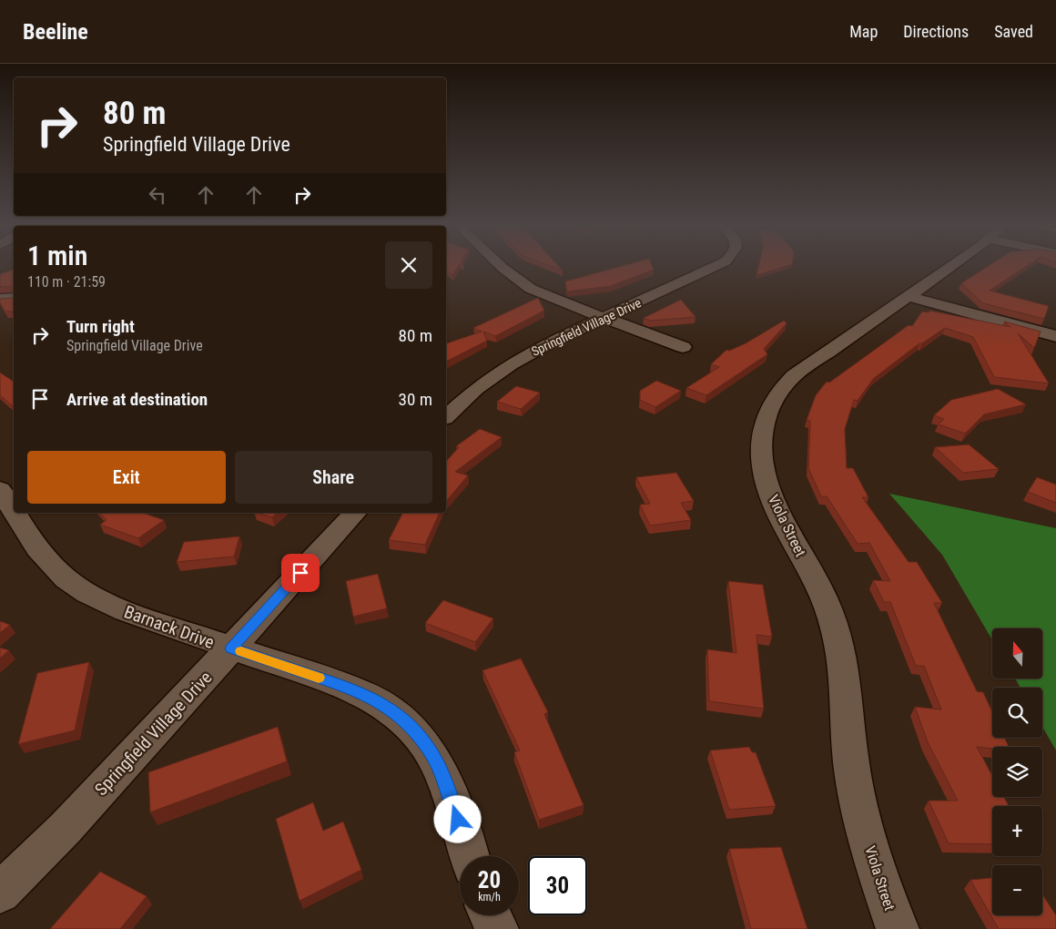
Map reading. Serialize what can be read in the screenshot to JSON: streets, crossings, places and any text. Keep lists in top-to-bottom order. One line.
{"streets":{"street":["Springfield Village Drive","Viola Street","Barnack Drive"]},"crossings":[["Springfield Village Drive","Barnack Drive"]],"north":"top","page":{"header":"Beeline","nav":["Map","Directions","Saved"],"turn":["80 m","Springfield Village Drive"],"heading":["1 min","110 m · 21:59"],"list":[{"name":"Turn right","note":"Springfield Village Drive","value":"80 m"},{"name":"Arrive at destination","value":"30 m"}],"buttons":["Exit","Share"],"map_buttons":["+","−"],"speed":"20 km/h","limit":"30"}}
